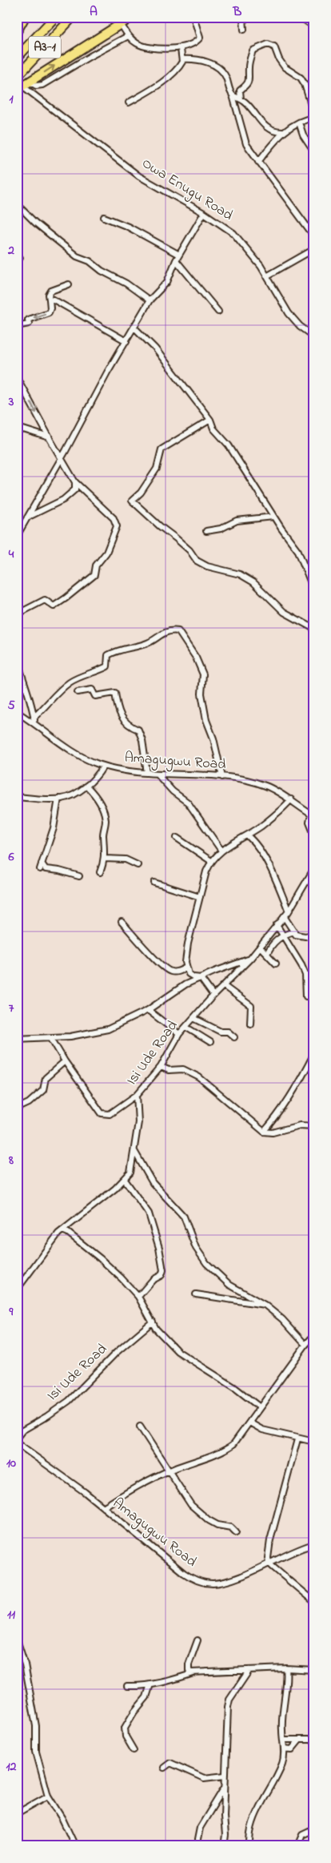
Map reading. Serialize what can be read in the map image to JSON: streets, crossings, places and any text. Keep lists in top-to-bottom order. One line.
{"streets":{"highway":["A3-1"],"street":["Owa Enugu Road","Amagugwu Road","Isi Ude Road"]},"grid":{"columns":["A","B"],"rows":["1","2","3","4","5","6","7","8","9","10","11","12"]}}
